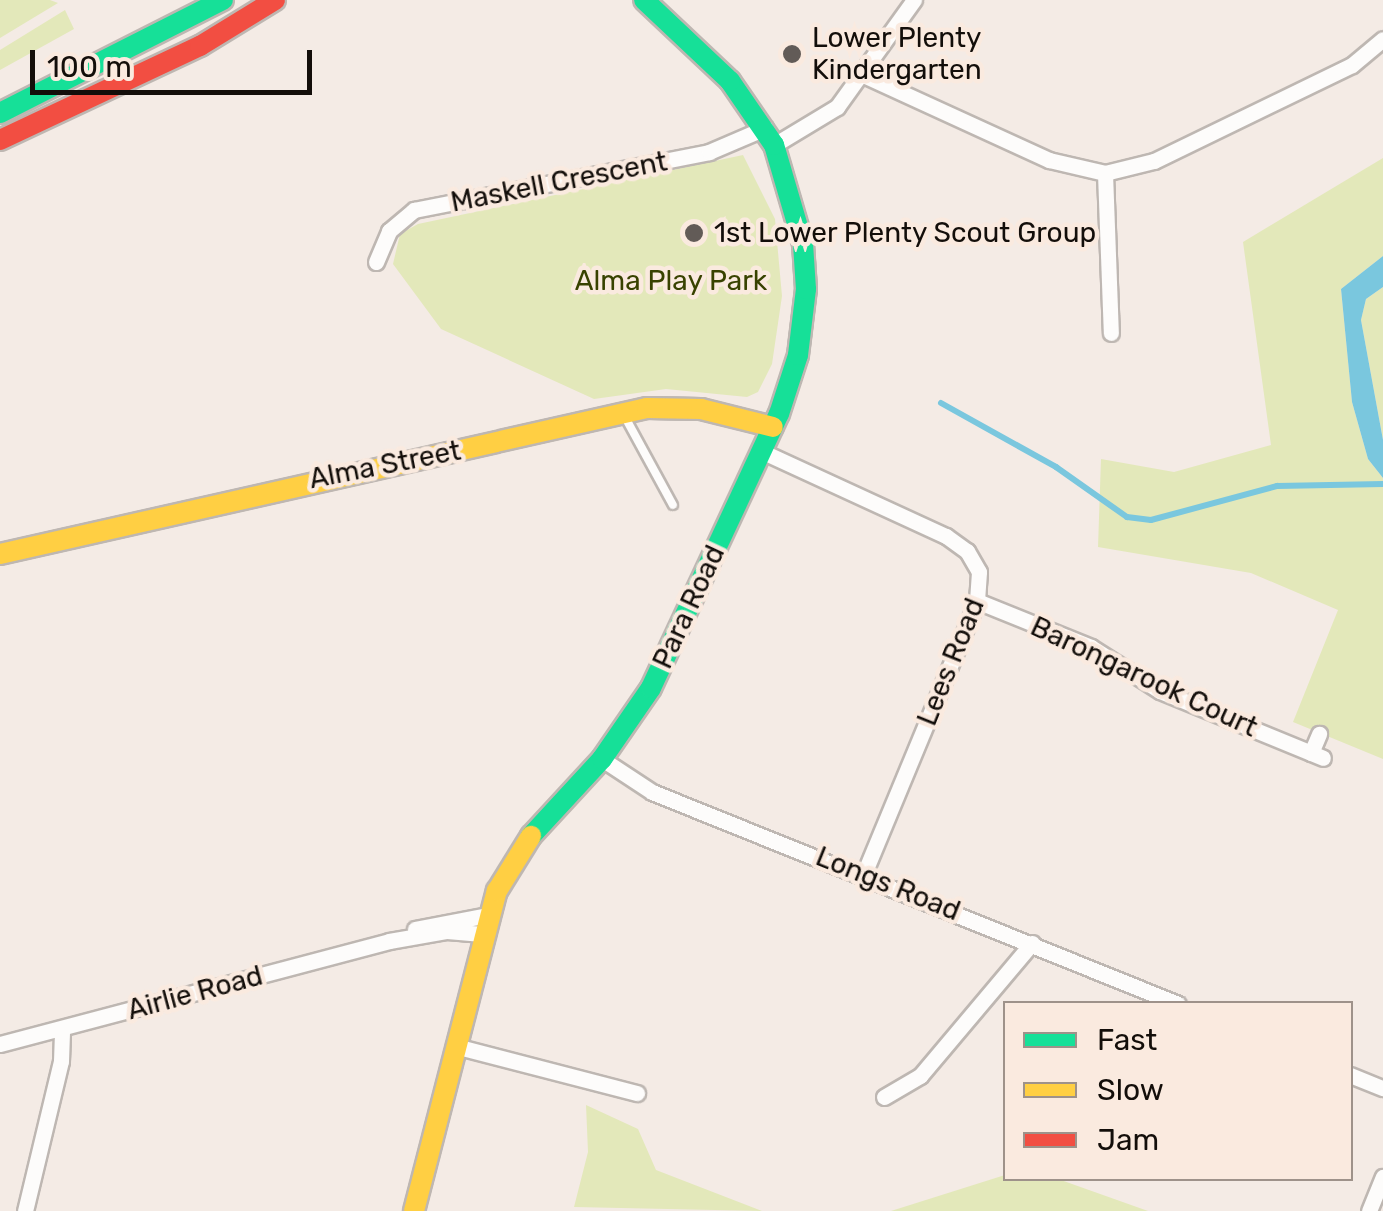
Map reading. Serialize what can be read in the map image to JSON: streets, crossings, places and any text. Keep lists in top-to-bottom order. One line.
{"streets":{"main road":["Alma Street","Para Road"],"street":["Maskell Crescent","Lees Road","Barongarook Court","Longs Road","Airlie Road"]},"crossings":[["Maskell Crescent","Para Road"],["Alma Street","Para Road"],["Para Road","Lees Road"],["Para Road","Longs Road"],["Para Road","Airlie Road"],["Lees Road","Barongarook Court"],["Lees Road","Longs Road"]],"parks":["Alma Play Park"],"places":["Lower Plenty Kindergarten","1st Lower Plenty Scout Group"],"legend":["Fast","Slow","Jam"],"scale_bar":"100 m"}
